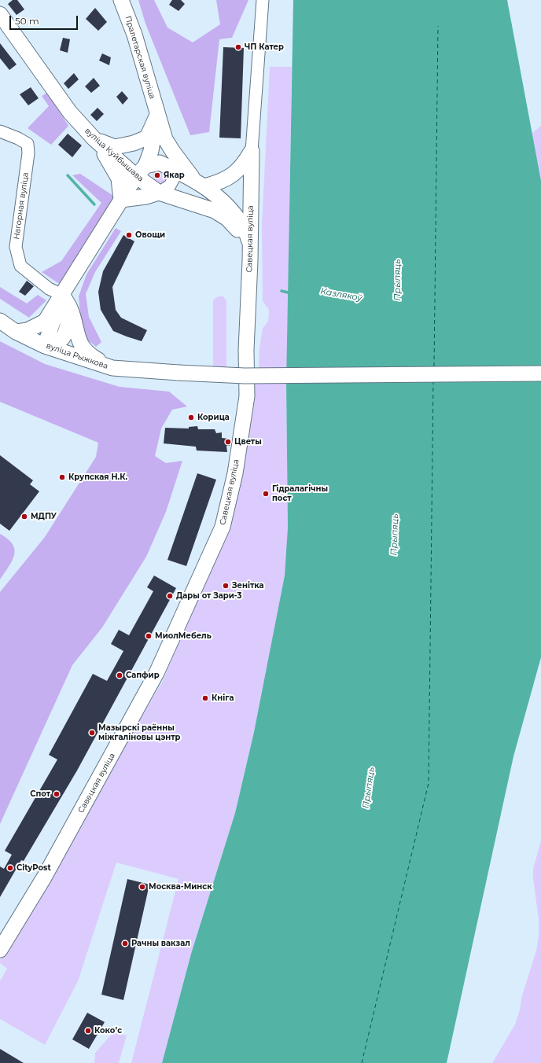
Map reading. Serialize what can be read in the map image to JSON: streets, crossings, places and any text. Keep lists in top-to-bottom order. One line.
{"streets":{"main road":["Пралетарская вуліца","вуліца Куйбышава","Савецкая вуліца","вуліца Рыжкова"],"street":["Нагорная вуліца"]},"crossings":[["Пралетарская вуліца","вуліца Куйбышава"],["Пралетарская вуліца","Нагорная вуліца"],["вуліца Куйбышава","Савецкая вуліца"]],"water":["Прыпяць","Казлякоў"],"places":["ЧП Катер","Якар","Овощи","Корица","Цветы","Крупская Н.К.","Гідралагічны пост","МДПУ","Зенітка","Дары от Зари-3","МиолМебель","Сапфир","Кніга","Мазырскі раённы міжгаліновы цэнтр","Спот","CityPost","Москва-Минск","Рачны вакзал","Кокоʼс"],"scale_bar":"50 m"}
